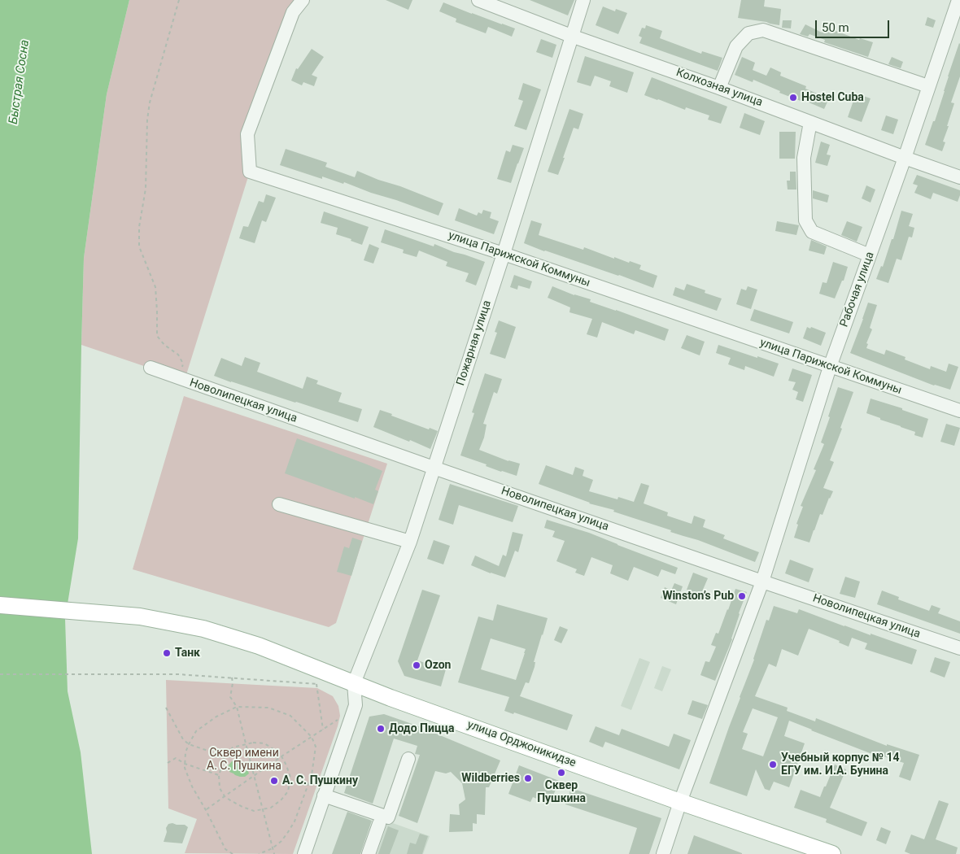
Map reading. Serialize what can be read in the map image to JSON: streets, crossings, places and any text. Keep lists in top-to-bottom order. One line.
{"streets":{"main road":["улица Орджоникидзе"],"street":["Колхозная улица","улица Парижской Коммуны","Рабочая улица","Пожарная улица","Новолипецкая улица"]},"crossings":[["Колхозная улица","Рабочая улица"],["Колхозная улица","Пожарная улица"],["улица Парижской Коммуны","Рабочая улица"],["улица Парижской Коммуны","Пожарная улица"],["Рабочая улица","Новолипецкая улица"],["Рабочая улица","улица Орджоникидзе"],["Пожарная улица","Новолипецкая улица"],["Пожарная улица","улица Орджоникидзе"]],"water":["Быстрая Сосна"],"parks":["Сквер имени А. С. Пушкина"],"places":["Hostel Cuba","Winston’s Pub","Танк","Ozon","Додо Пицца","Учебный корпус № 14 ЕГУ им. И.А. Бунина","Сквер Пушкина","Wildberries","А. С. Пушкину"],"scale_bar":"50 m"}
